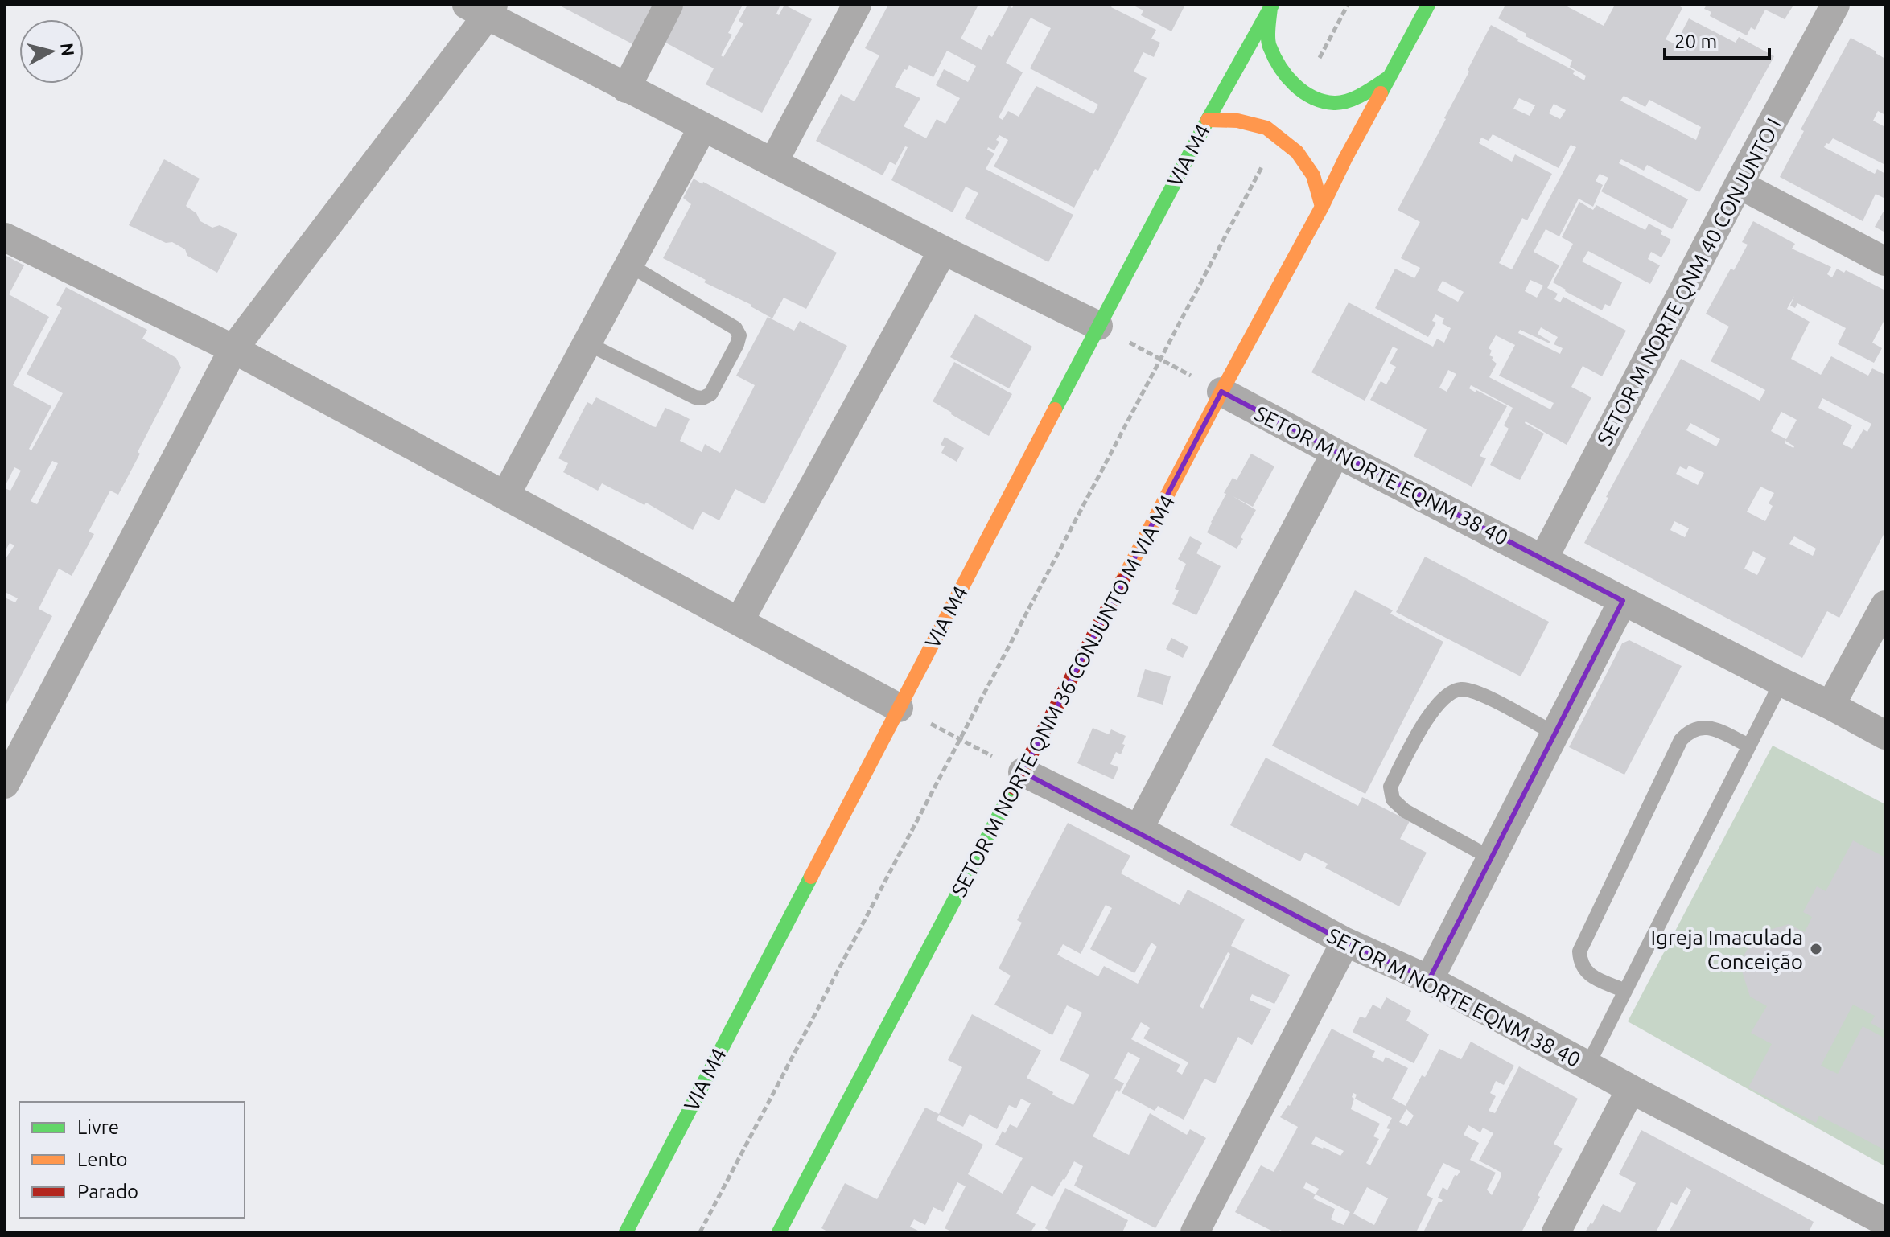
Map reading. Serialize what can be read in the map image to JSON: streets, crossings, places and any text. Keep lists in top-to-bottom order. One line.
{"streets":{"main road":["VIA M4","SETOR M NORTE QNM 36 CONJUNTO M VIA M4"],"street":["SETOR M NORTE QNM 40 CONJUNTO I","SETOR M NORTE EQNM 38 40"]},"crossings":[["SETOR M NORTE QNM 40 CONJUNTO I","SETOR M NORTE EQNM 38 40"],["SETOR M NORTE EQNM 38 40","SETOR M NORTE QNM 36 CONJUNTO M VIA M4"]],"places":["Igreja Imaculada Conceição"],"legend":["Livre","Lento","Parado"],"scale_bar":"20 m","north":"right"}
